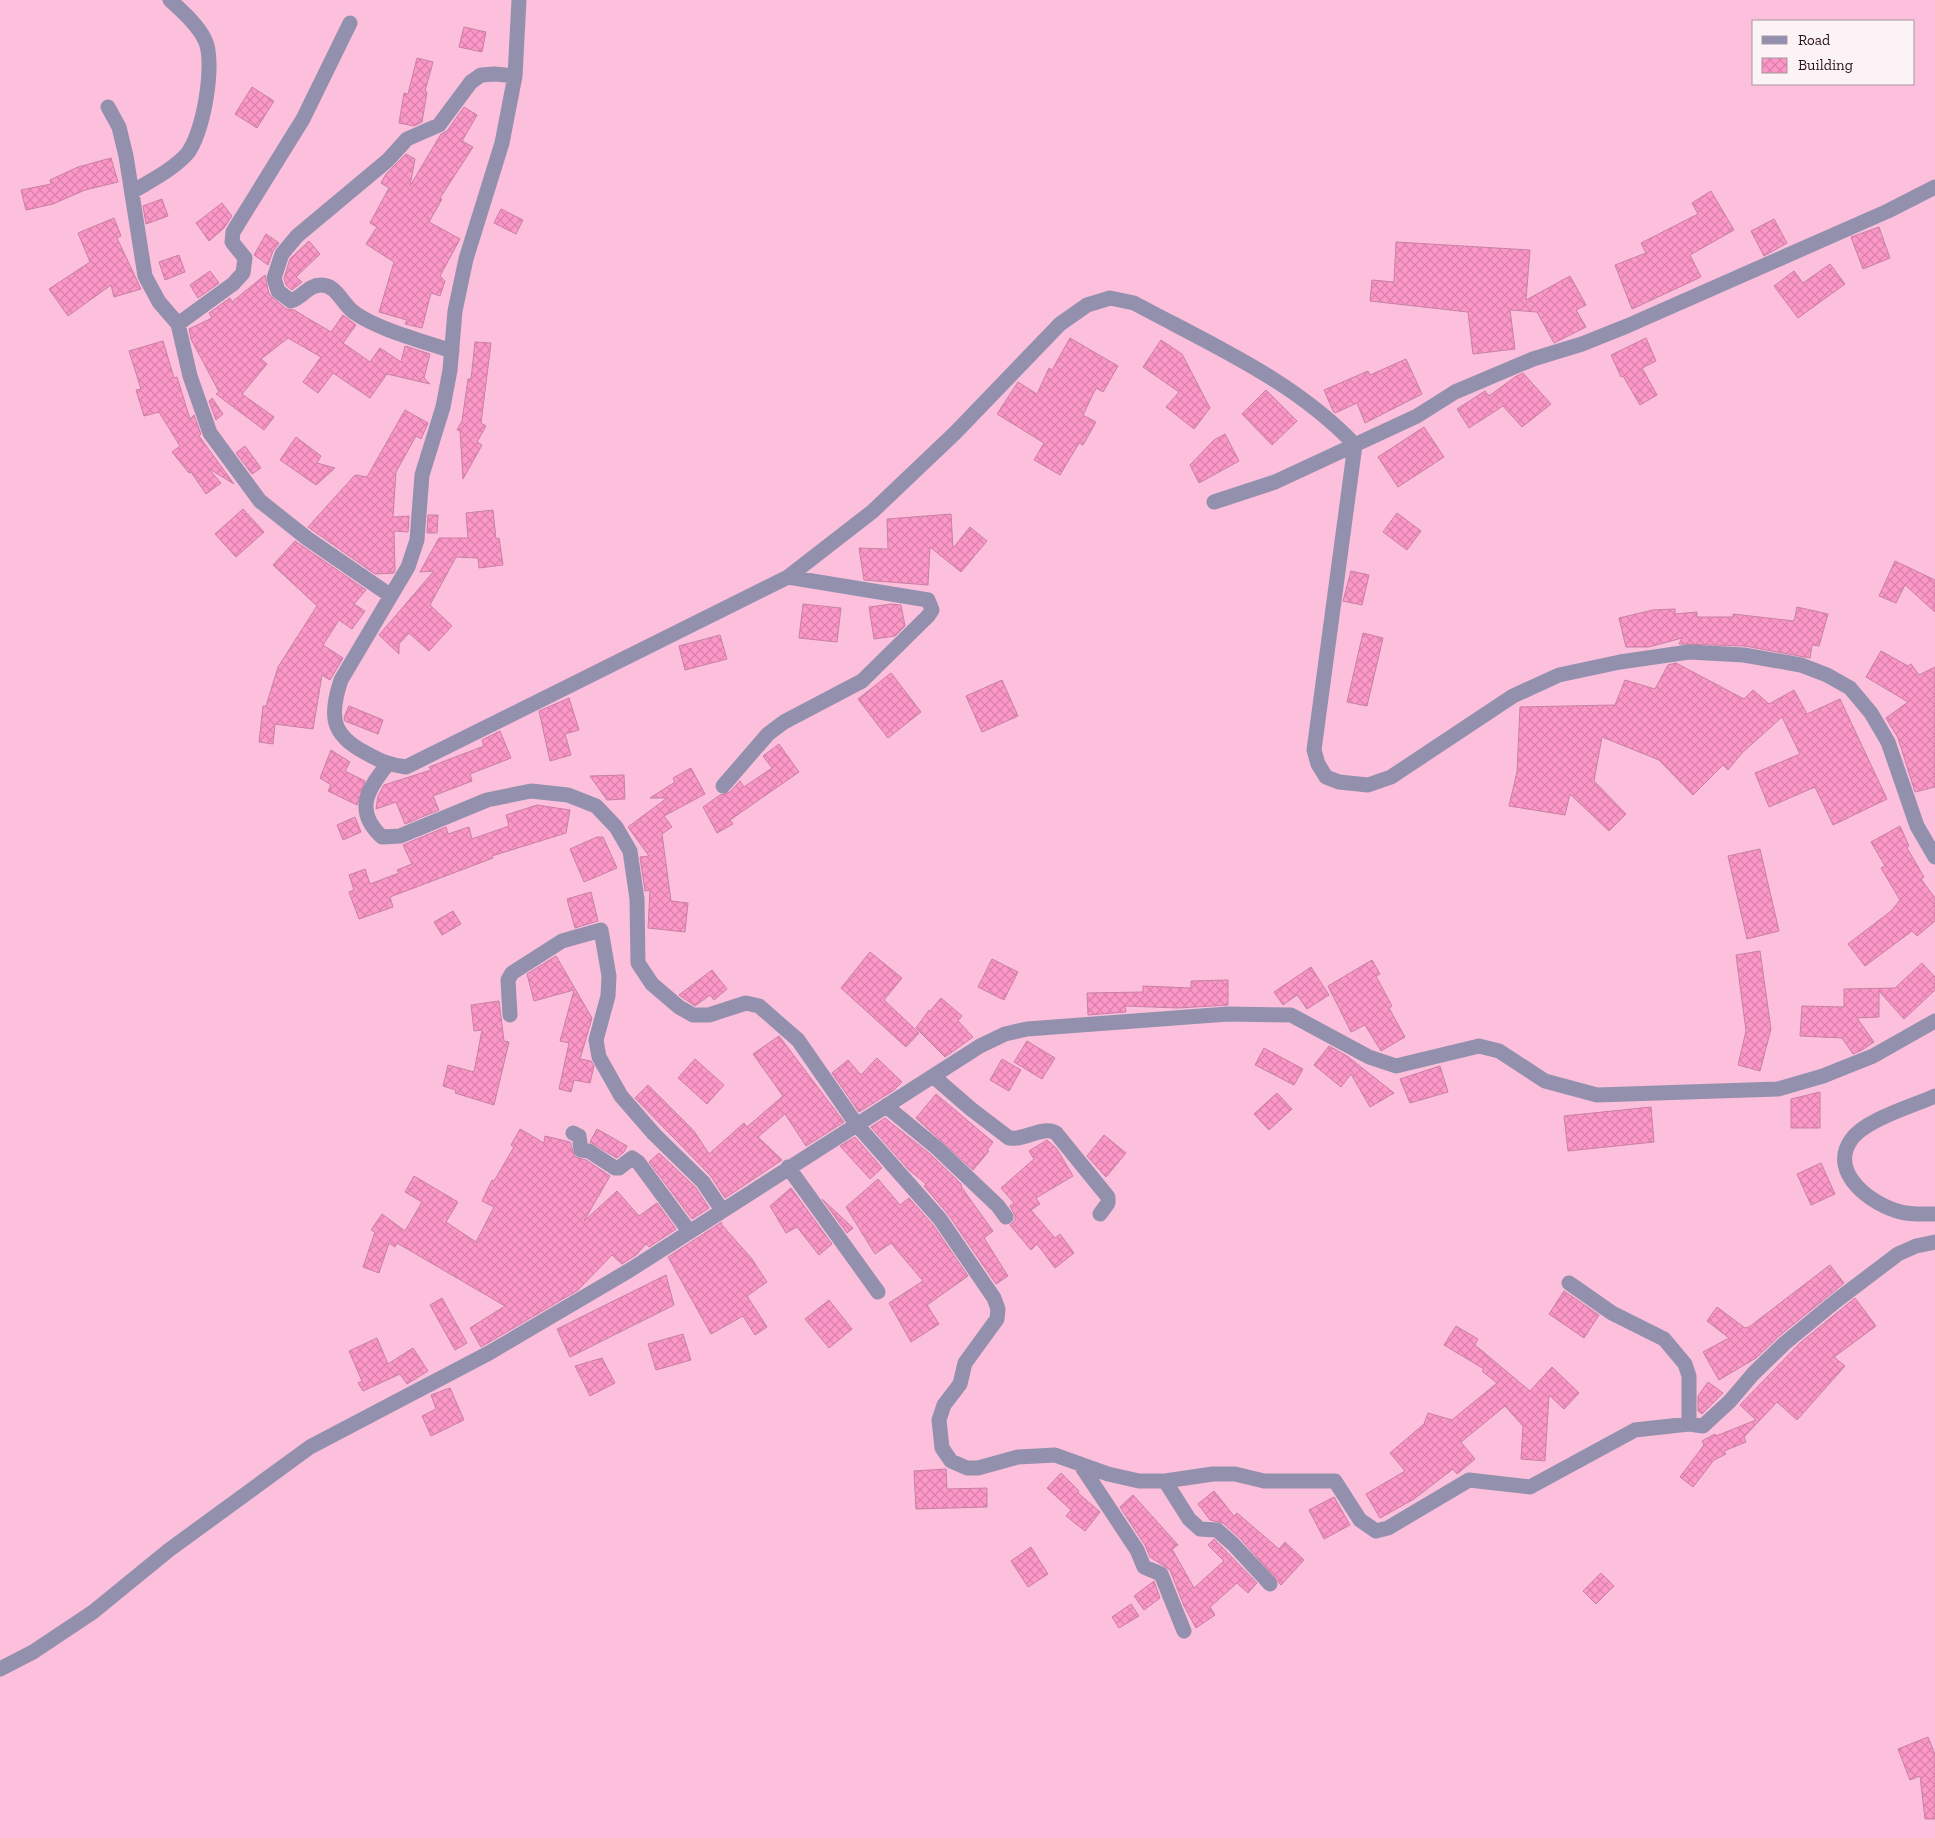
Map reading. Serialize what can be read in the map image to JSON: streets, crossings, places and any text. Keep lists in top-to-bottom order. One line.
{"legend":["Road","Building"]}
